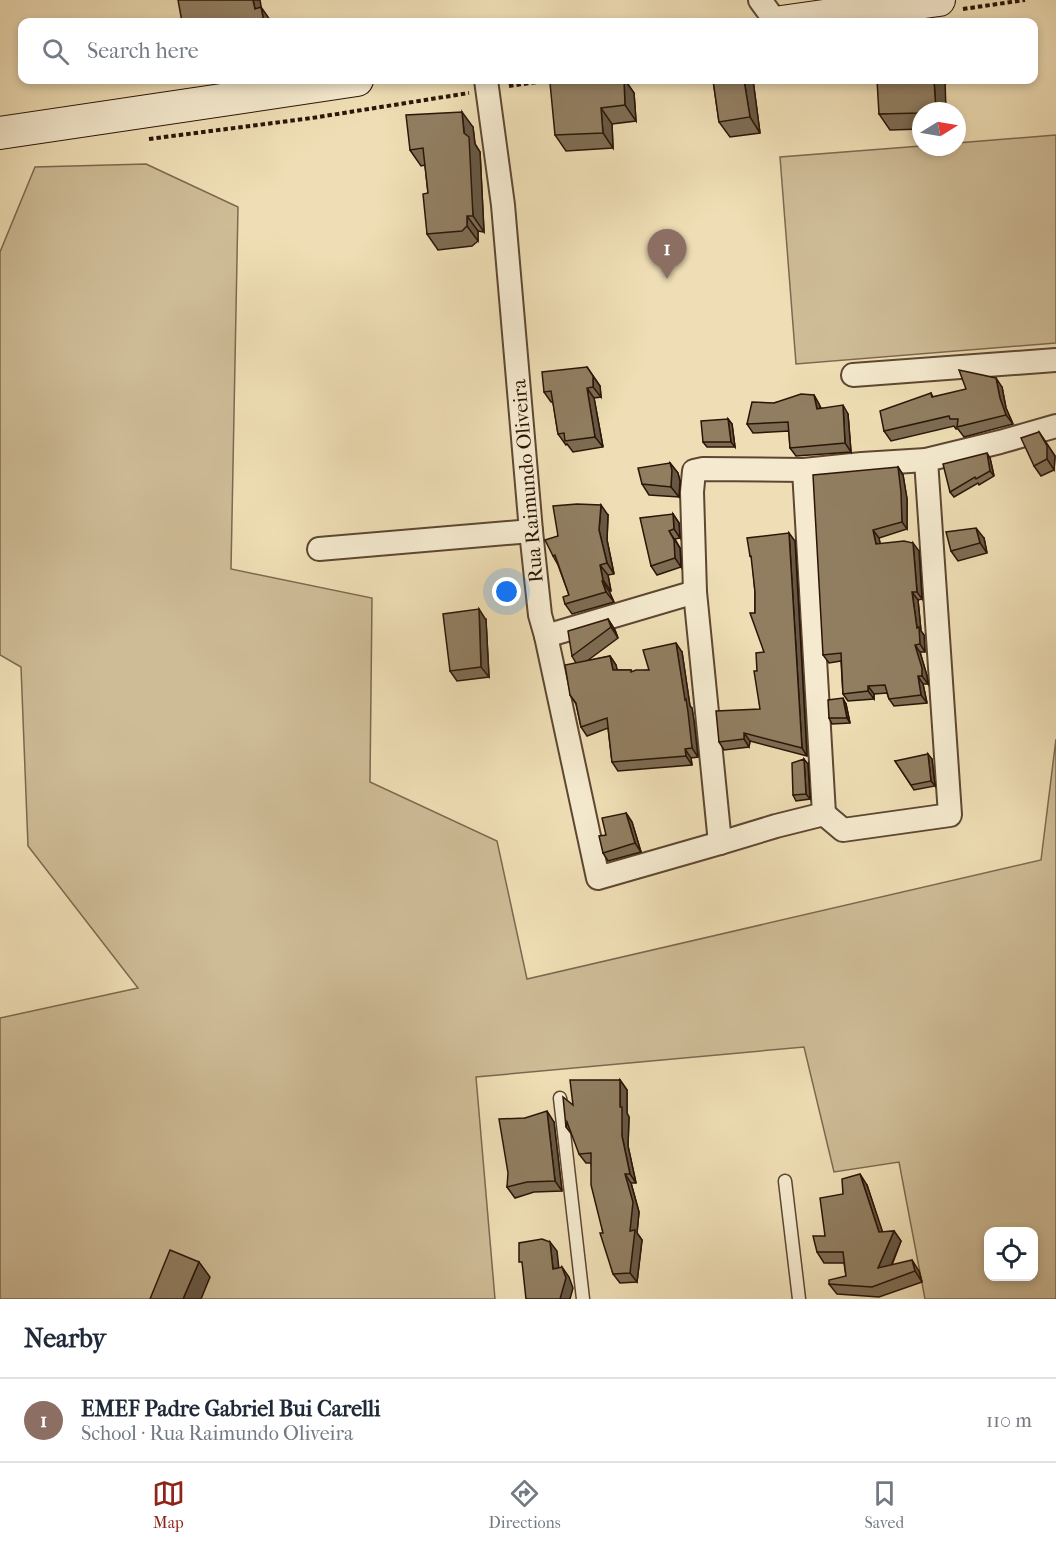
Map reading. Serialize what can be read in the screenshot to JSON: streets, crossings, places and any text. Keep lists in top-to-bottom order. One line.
{"streets":{"street":["Rua Raimundo Oliveira"]},"north":"right","page":{"search":"Search here","pins":"1","heading":"Nearby","list":[{"mark":"1","name":"EMEF Padre Gabriel Bui Carelli","note":"School · Rua Raimundo Oliveira","value":"110 m"}],"nav":["Map","Directions","Saved"]}}
